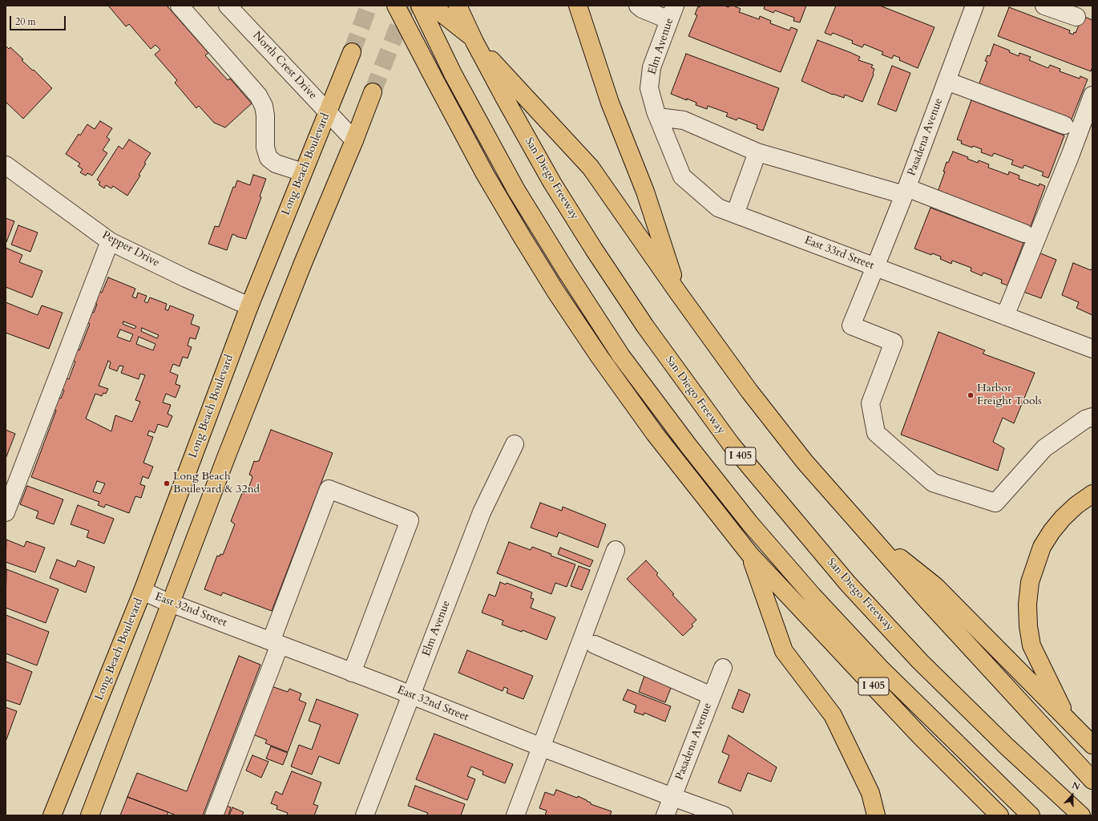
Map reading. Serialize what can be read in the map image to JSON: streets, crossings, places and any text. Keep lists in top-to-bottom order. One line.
{"streets":{"main road":["Long Beach Boulevard","San Diego Freeway","I 405"],"street":["Elm Avenue","North Crest Drive","Pasadena Avenue","Pepper Drive","East 33rd Street","East 32nd Street"]},"crossings":[["Elm Avenue","East 33rd Street"],["Elm Avenue","East 32nd Street"],["North Crest Drive","Long Beach Boulevard"],["Pasadena Avenue","East 33rd Street"],["Pasadena Avenue","East 32nd Street"],["Long Beach Boulevard","Pepper Drive"],["Long Beach Boulevard","East 32nd Street"]],"places":["Harbor Freight Tools","Long Beach Boulevard & 32nd"],"scale_bar":"20 m","north":"top"}
